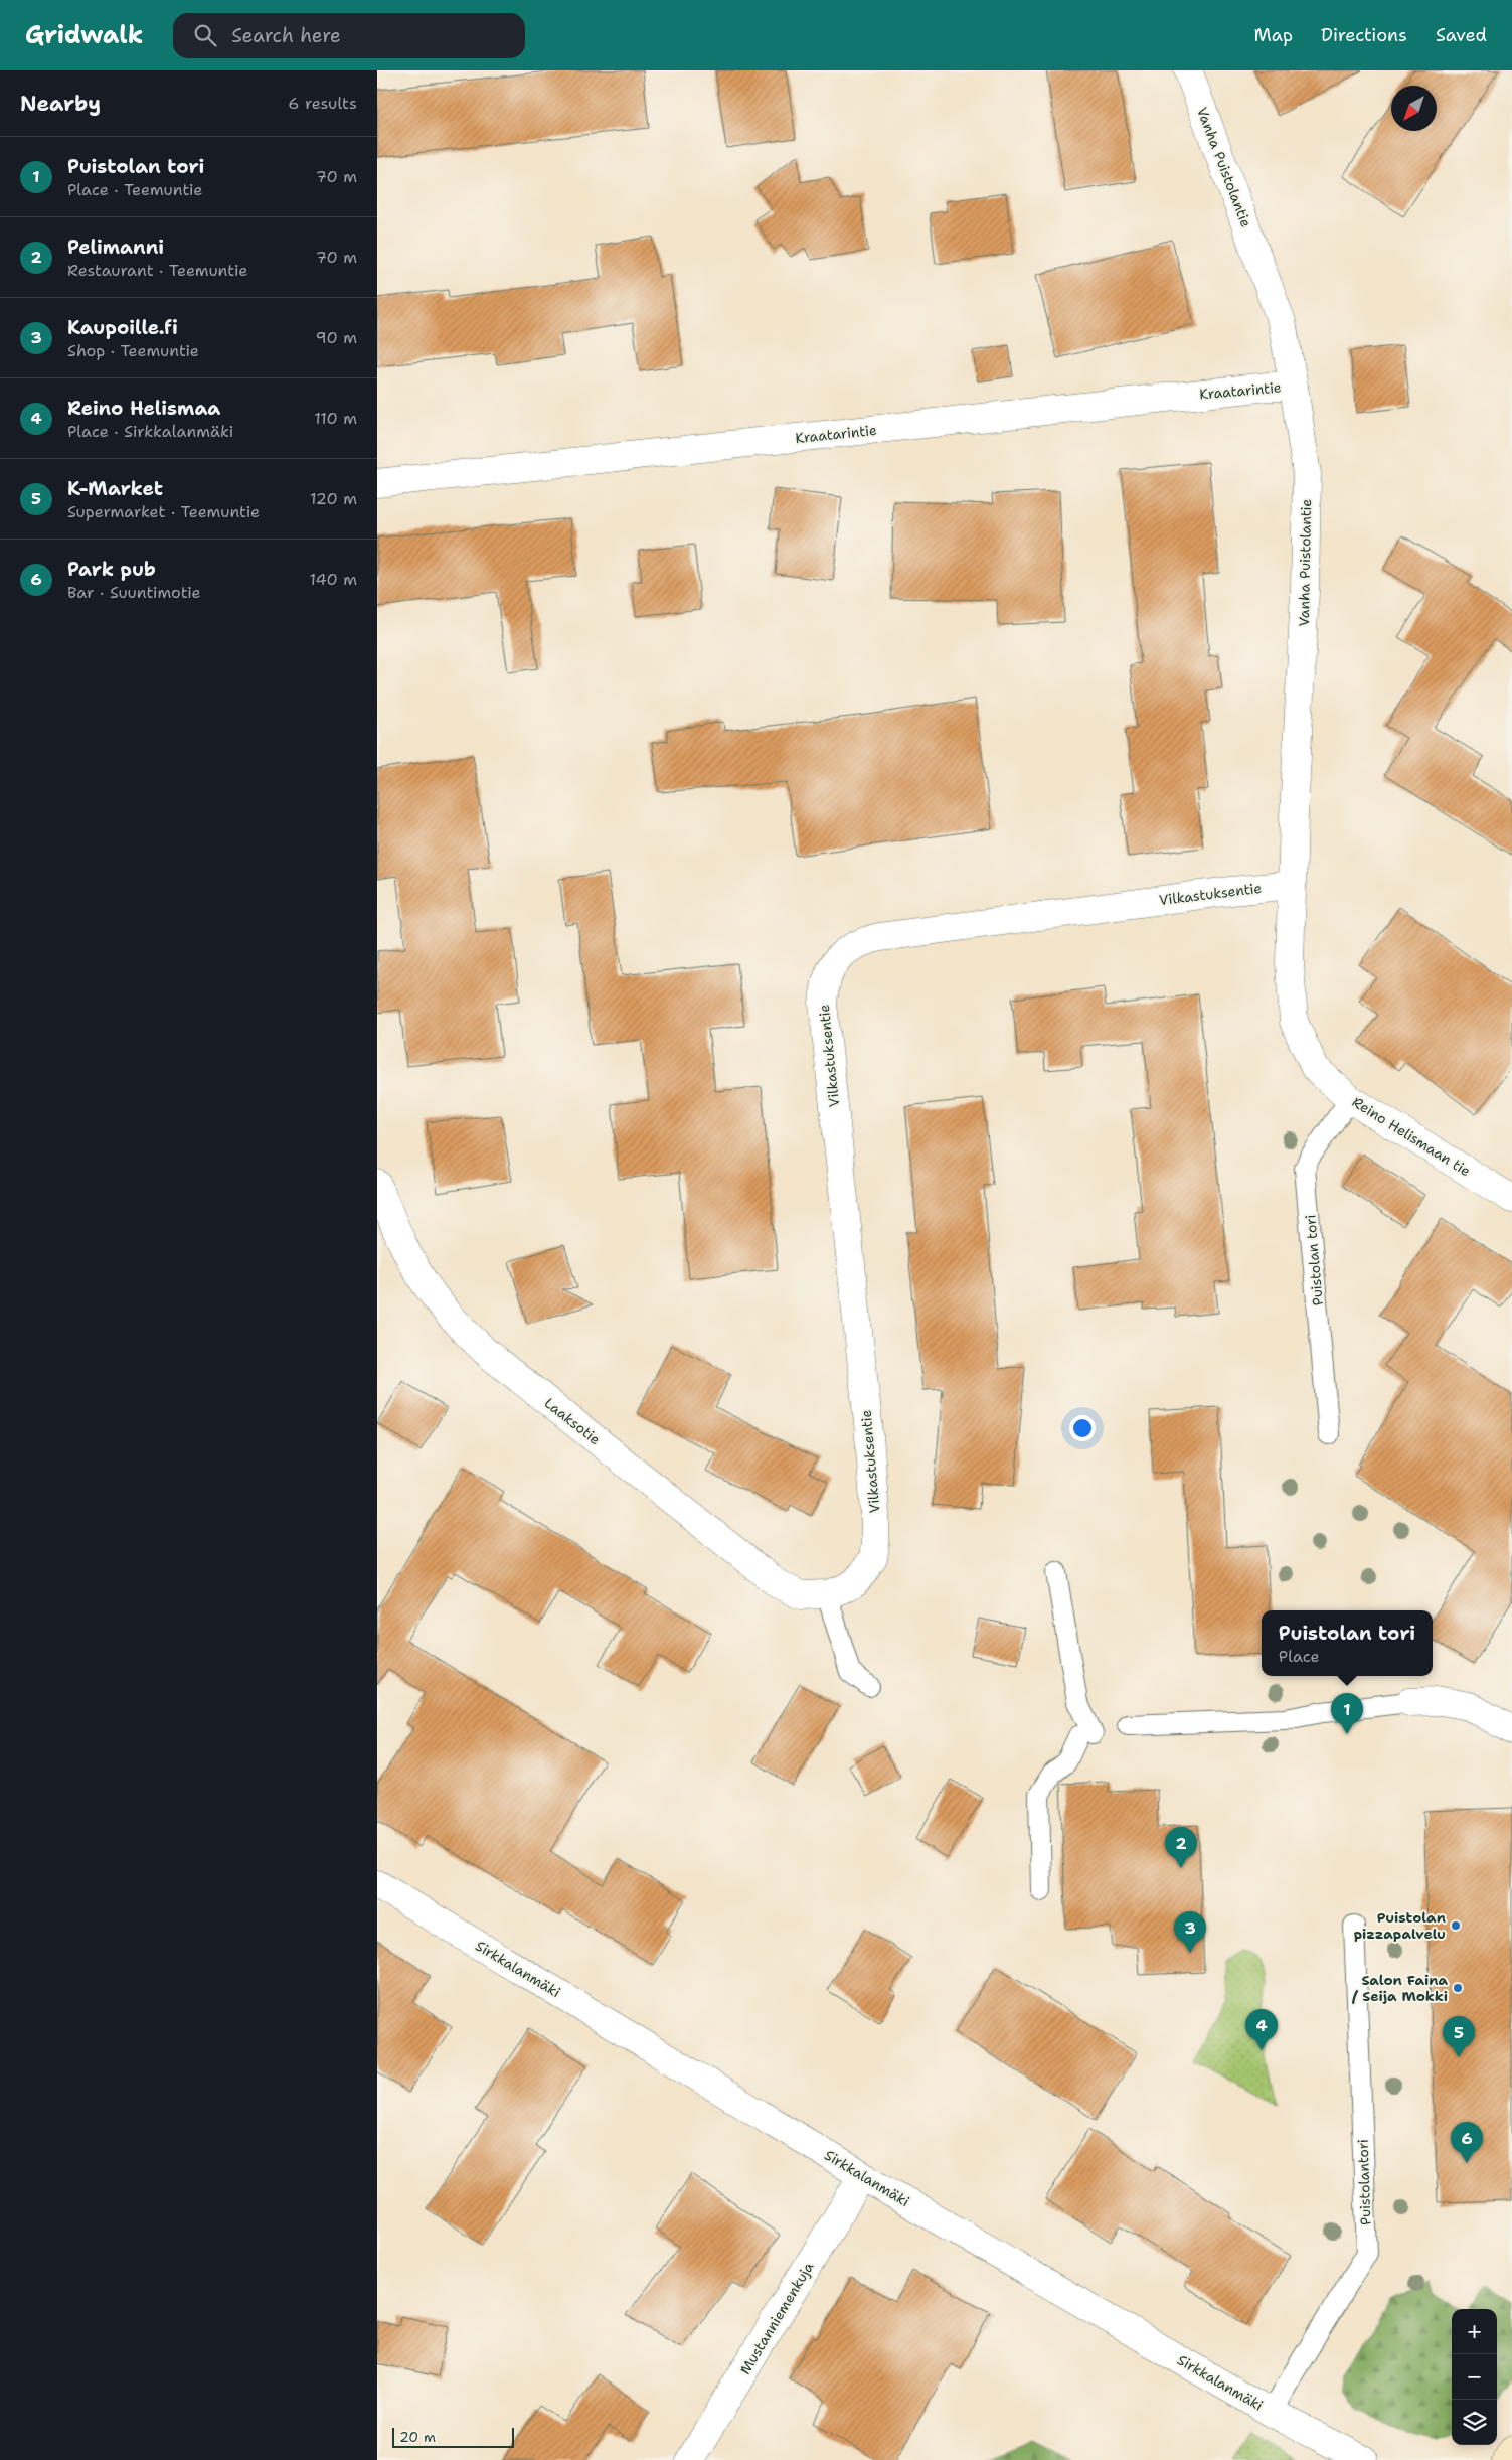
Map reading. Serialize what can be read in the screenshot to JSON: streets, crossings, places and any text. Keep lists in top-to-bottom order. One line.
{"streets":{"street":["Vanha Puistolantie","Kraatarintie","Vilkastuksentie","Reino Helismaan tie","Laaksotie","Sirkkalanmäki","Mustanniemenkuja"],"lane":["Puistolan tori","Puistolantori"]},"crossings":[["Vanha Puistolantie","Kraatarintie"],["Vanha Puistolantie","Vilkastuksentie"],["Vanha Puistolantie","Reino Helismaan tie"],["Vilkastuksentie","Laaksotie"],["Reino Helismaan tie","Puistolan tori"],["Sirkkalanmäki","Puistolantori"],["Sirkkalanmäki","Mustanniemenkuja"]],"places":["Puistolan pizzapalvelu","Salon Faina / Seija Mokki"],"scale_bar":"20 m","north":"bottom left","page":{"header":"Gridwalk","search":"Search here","nav":["Map","Directions","Saved"],"heading":["Nearby","6 results"],"list":[{"mark":"1","name":"Puistolan tori","note":"Place · Teemuntie","value":"70 m"},{"mark":"2","name":"Pelimanni","note":"Restaurant · Teemuntie","value":"70 m"},{"mark":"3","name":"Kaupoille.fi","note":"Shop · Teemuntie","value":"90 m"},{"mark":"4","name":"Reino Helismaa","note":"Place · Sirkkalanmäki","value":"110 m"},{"mark":"5","name":"K-Market","note":"Supermarket · Teemuntie","value":"120 m"},{"mark":"6","name":"Park pub","note":"Bar · Suuntimotie","value":"140 m"}],"popup":["Puistolan tori","Place"],"pins":["1","2","3","4","5","6"],"map_buttons":["+","−"],"scale":"20 m"}}
